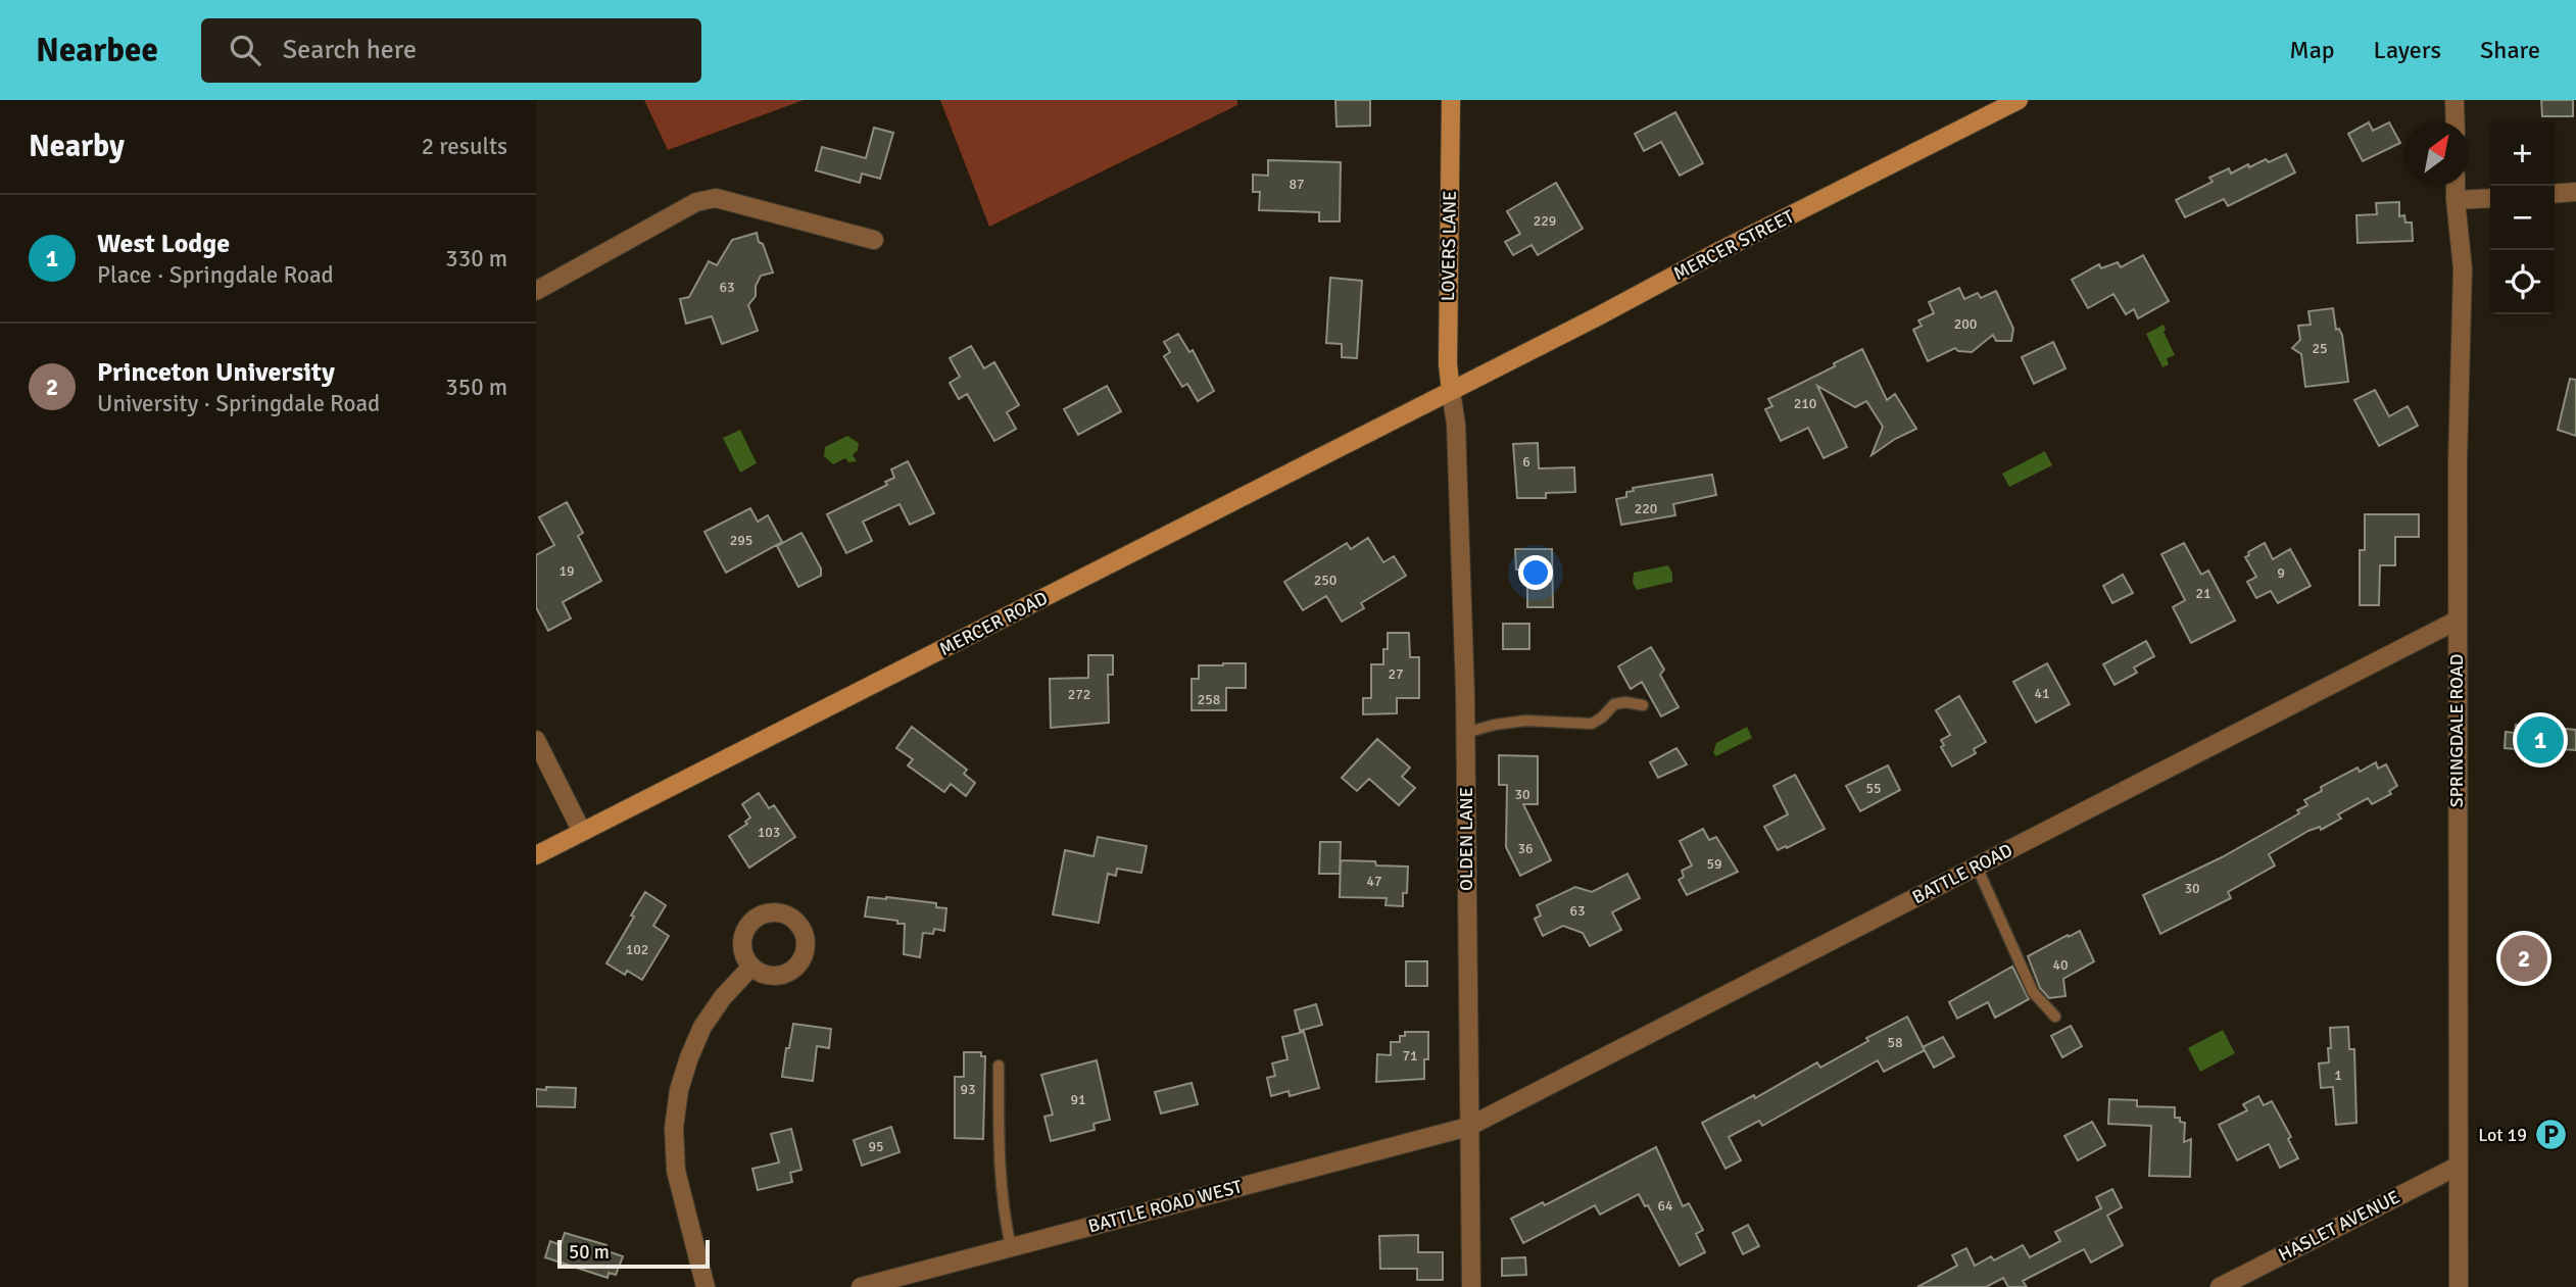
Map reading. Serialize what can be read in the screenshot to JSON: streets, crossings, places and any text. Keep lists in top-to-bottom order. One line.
{"streets":{"main road":["MERCER STREET","LOVERS LANE","MERCER ROAD"],"street":["SPRINGDALE ROAD","OLDEN LANE","BATTLE ROAD","BATTLE ROAD WEST","HASLET AVENUE"]},"crossings":[["MERCER STREET","LOVERS LANE"],["MERCER STREET","MERCER ROAD"],["MERCER STREET","OLDEN LANE"],["LOVERS LANE","MERCER ROAD"],["LOVERS LANE","OLDEN LANE"],["MERCER ROAD","OLDEN LANE"],["SPRINGDALE ROAD","BATTLE ROAD"],["SPRINGDALE ROAD","HASLET AVENUE"],["OLDEN LANE","BATTLE ROAD"],["OLDEN LANE","BATTLE ROAD WEST"],["BATTLE ROAD","BATTLE ROAD WEST"]],"places":{"parking":["Lot 19"]},"house_numbers":["87","229","63","200","25","210","6","220","295","19","9","250","21","27","41","272","258","55","30","103","36","59","47","30","63","102","40","58","71","1","93","91","95","64"],"scale_bar":"50 m","north":"top right","page":{"header":"Nearbee","search":"Search here","nav":["Map","Layers","Share"],"heading":["Nearby","2 results"],"map_buttons":["+","−"],"list":[{"mark":"1","name":"West Lodge","note":"Place · Springdale Road","value":"330 m"},{"mark":"2","name":"Princeton University","note":"University · Springdale Road","value":"350 m"}],"pins":["1","2"],"scale":"50 m"}}
